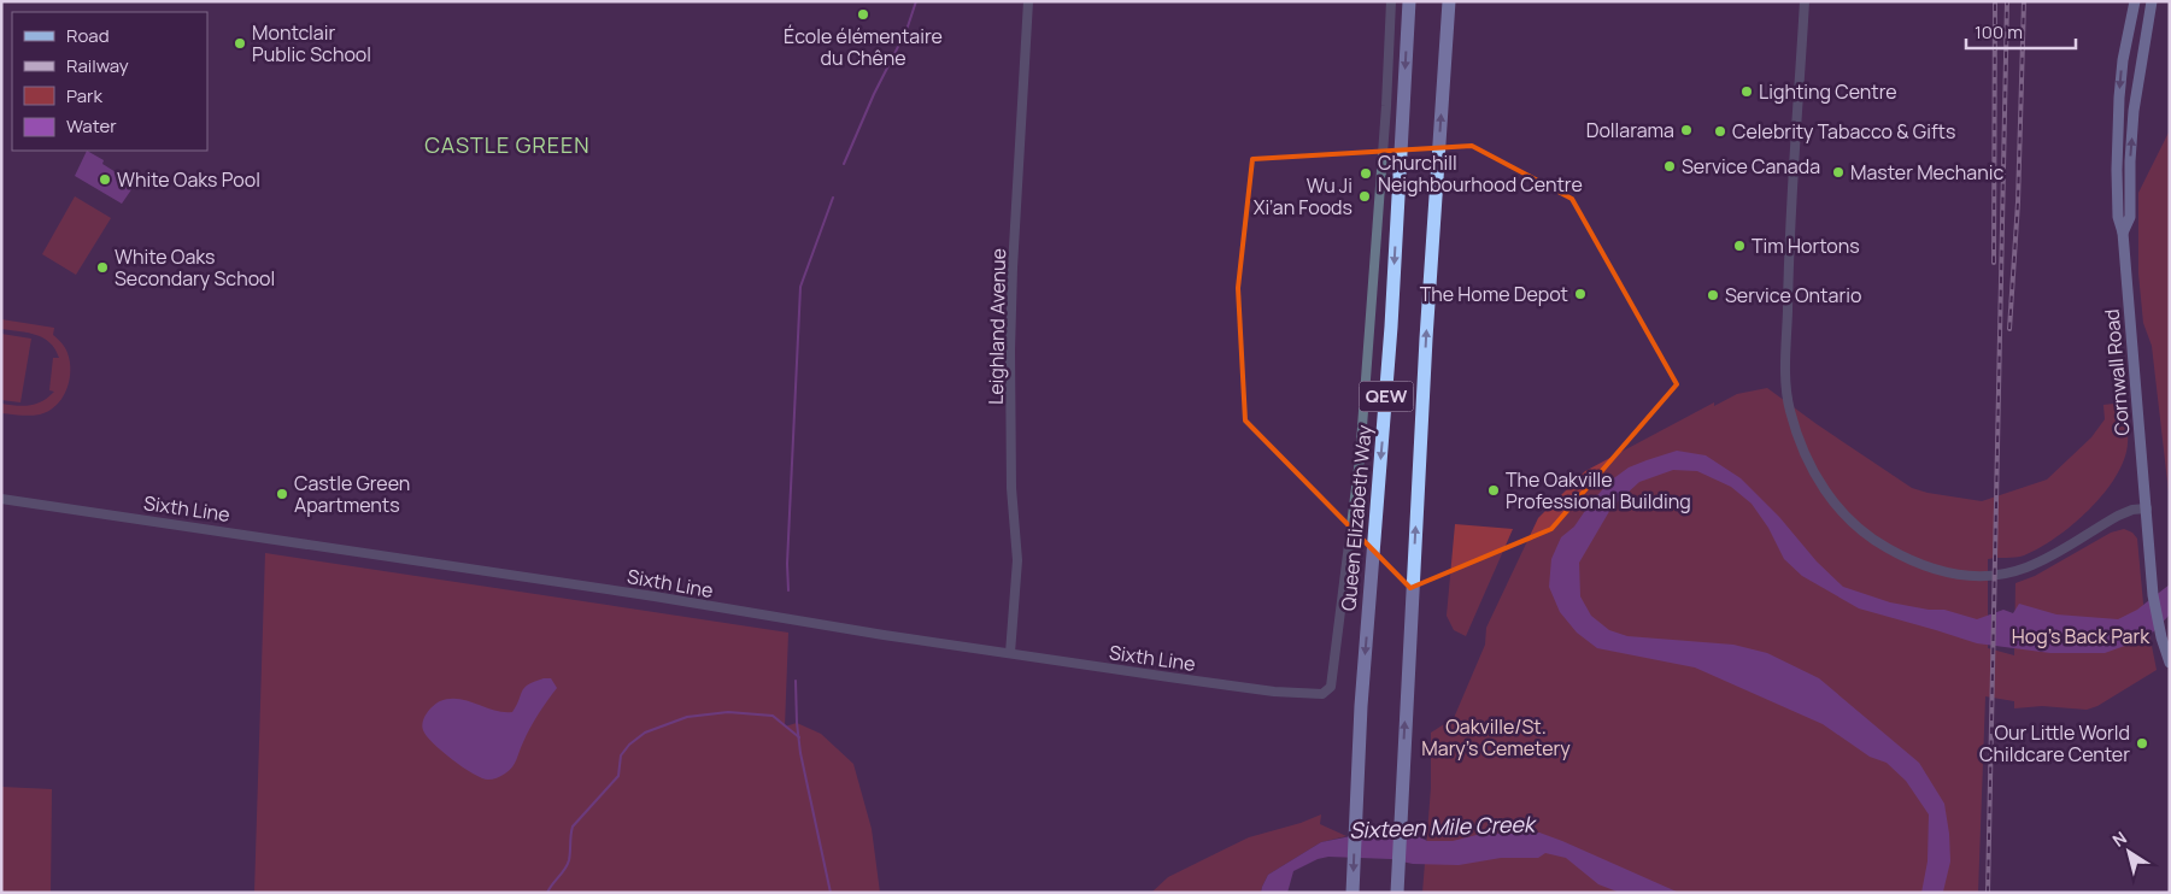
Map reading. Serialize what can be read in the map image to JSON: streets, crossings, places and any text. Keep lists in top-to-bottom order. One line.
{"streets":{"highway":["QEW","Queen Elizabeth Way"],"main road":["Cornwall Road"],"street":["Leighland Avenue","Sixth Line"]},"crossings":[["Leighland Avenue","Sixth Line"]],"districts":["CASTLE GREEN"],"water":["Sixteen Mile Creek"],"parks":["Hog's Back Park","Oakville/St. Mary's Cemetery"],"places":["École élémentaire du Chêne","Montclair Public School","Lighting Centre","Dollarama","Celebrity Tabacco & Gifts","Service Canada","Master Mechanic","Churchill Neighbourhood Centre","White Oaks Pool","Wu Ji Xi’an Foods","Tim Hortons","White Oaks Secondary School","The Home Depot","Service Ontario","The Oakville Professional Building","Castle Green Apartments","Our Little World Childcare Center"],"legend":["Road","Railway","Park","Water"],"scale_bar":"100 m","north":"top left"}
